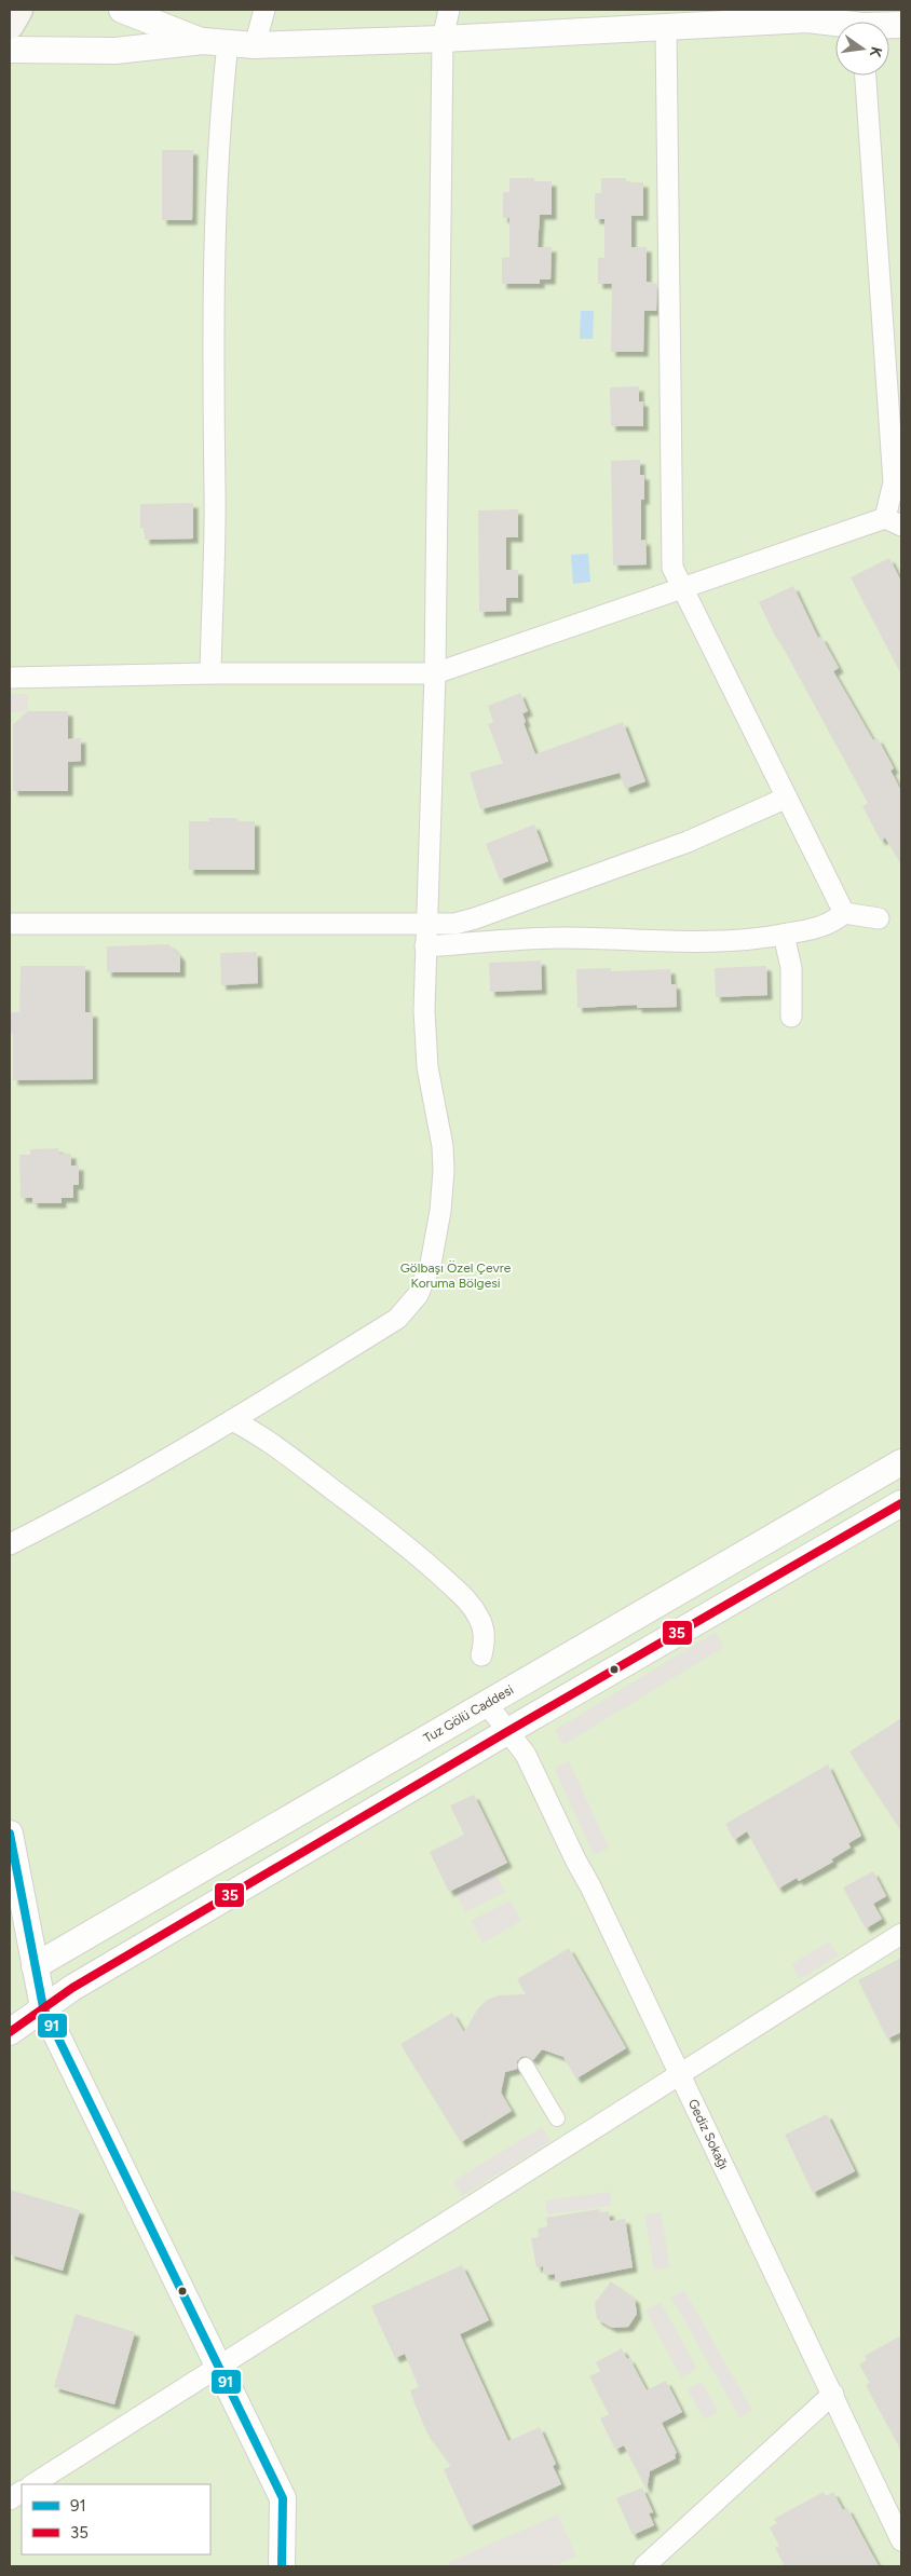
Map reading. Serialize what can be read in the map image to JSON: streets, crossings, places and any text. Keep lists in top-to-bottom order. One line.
{"streets":{"street":["Tuz Gölü Caddesi","Gediz Sokağı"]},"crossings":[["Tuz Gölü Caddesi","Gediz Sokağı"]],"parks":["Gölbaşı Özel Çevre Koruma Bölgesi"],"lines":["transit line 35","transit line 91"],"legend":["91","35"],"north":"right"}
